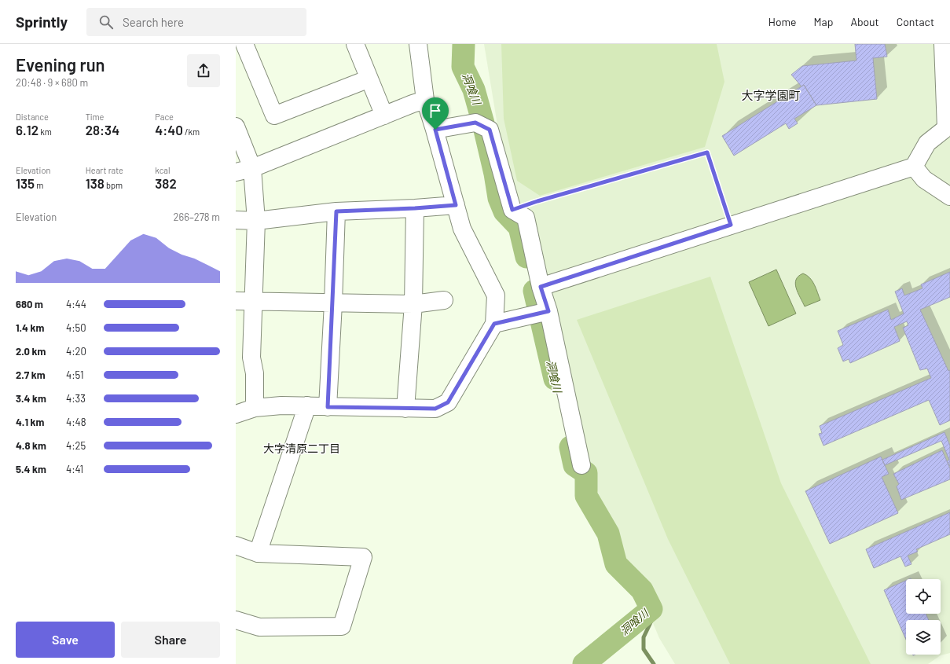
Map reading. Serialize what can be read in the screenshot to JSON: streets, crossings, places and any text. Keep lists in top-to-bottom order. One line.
{"districts":["大字学園町","大字清原二丁目"],"water":["洞喰川"],"page":{"header":"Sprintly","search":"Search here","nav":["Home","Map","About","Contact"],"heading":["Evening run","20:48 · 9 × 680 m"],"stats":[["Distance","6.12 km"],["Time","28:34"],["Pace","4:40 /km"],["Elevation","135 m"],["Heart rate","138 bpm"],["kcal","382"]],"chart":["Elevation","266–278 m"],"list":[{"name":"680 m","note":"4:44"},{"name":"1.4 km","note":"4:50"},{"name":"2.0 km","note":"4:20"},{"name":"2.7 km","note":"4:51"},{"name":"3.4 km","note":"4:33"},{"name":"4.1 km","note":"4:48"},{"name":"4.8 km","note":"4:25"},{"name":"5.4 km","note":"4:41"}],"buttons":["Save","Share"]}}
